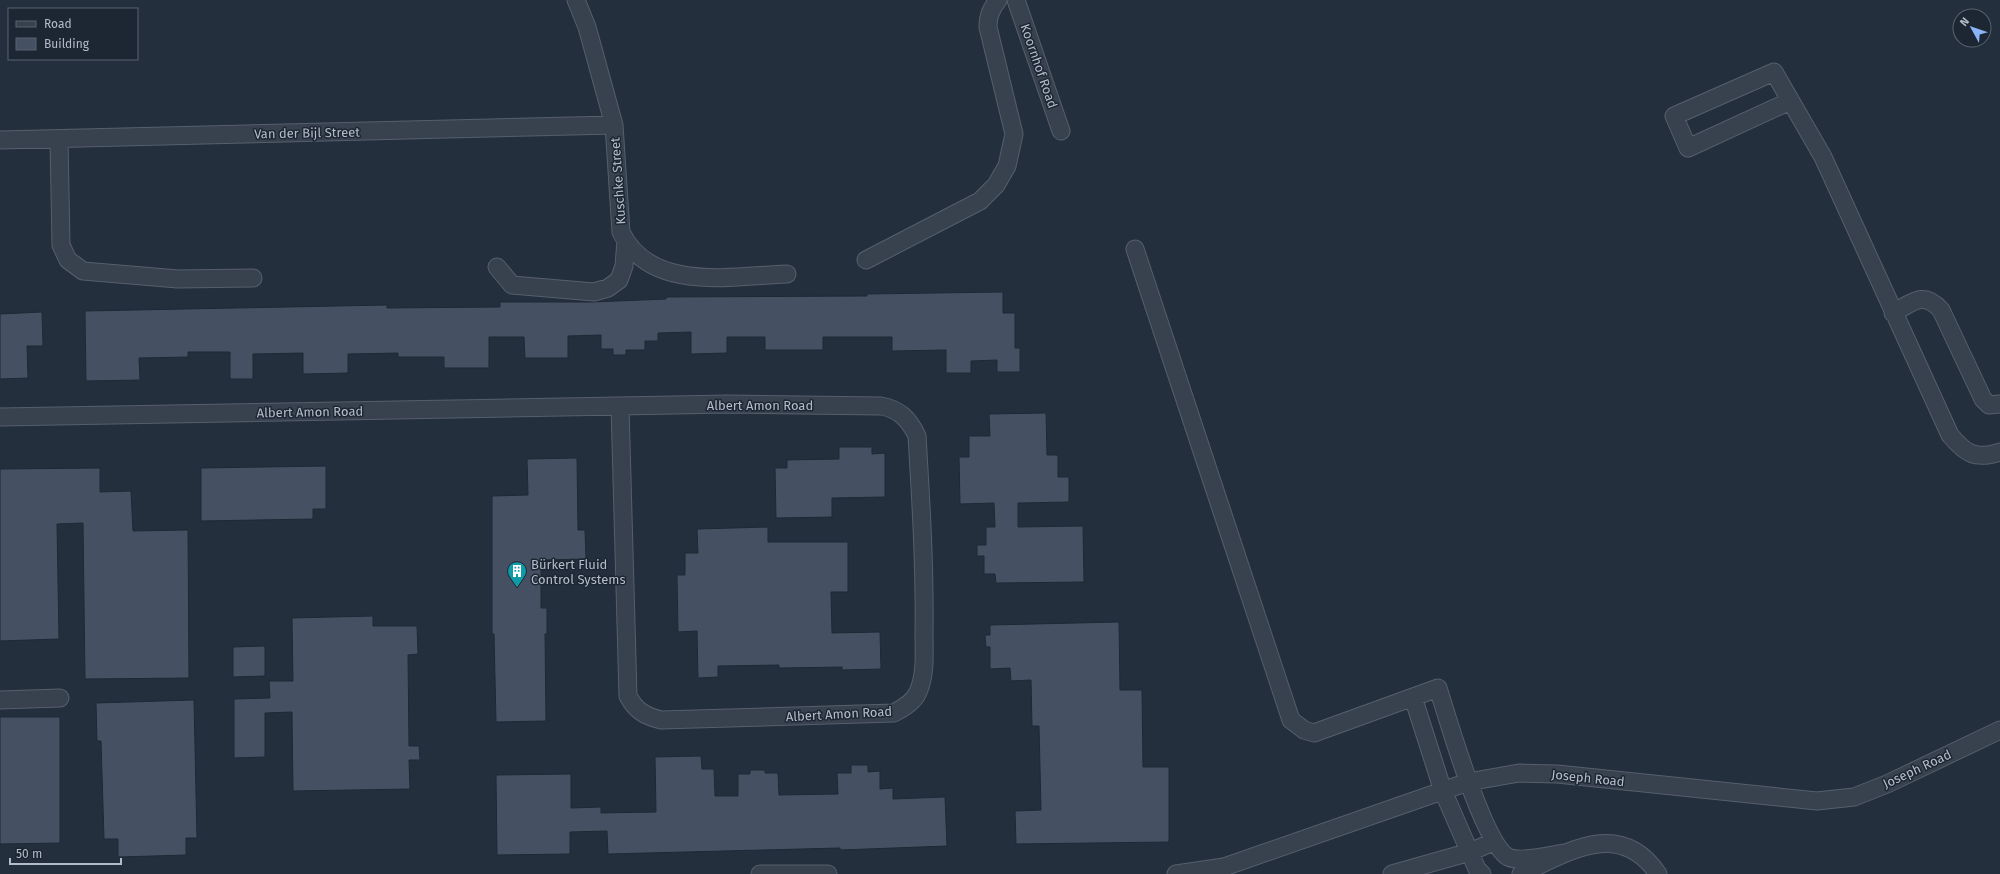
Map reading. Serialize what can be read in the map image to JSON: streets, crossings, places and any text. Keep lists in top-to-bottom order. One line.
{"streets":{"street":["Koornhof Road","Van der Bijl Street","Kuschke Street","Albert Amon Road","Joseph Road"]},"crossings":[["Van der Bijl Street","Kuschke Street"]],"places":{"building":["Bürkert Fluid Control Systems"]},"legend":["Road","Building"],"scale_bar":"50 m","north":"top left"}
